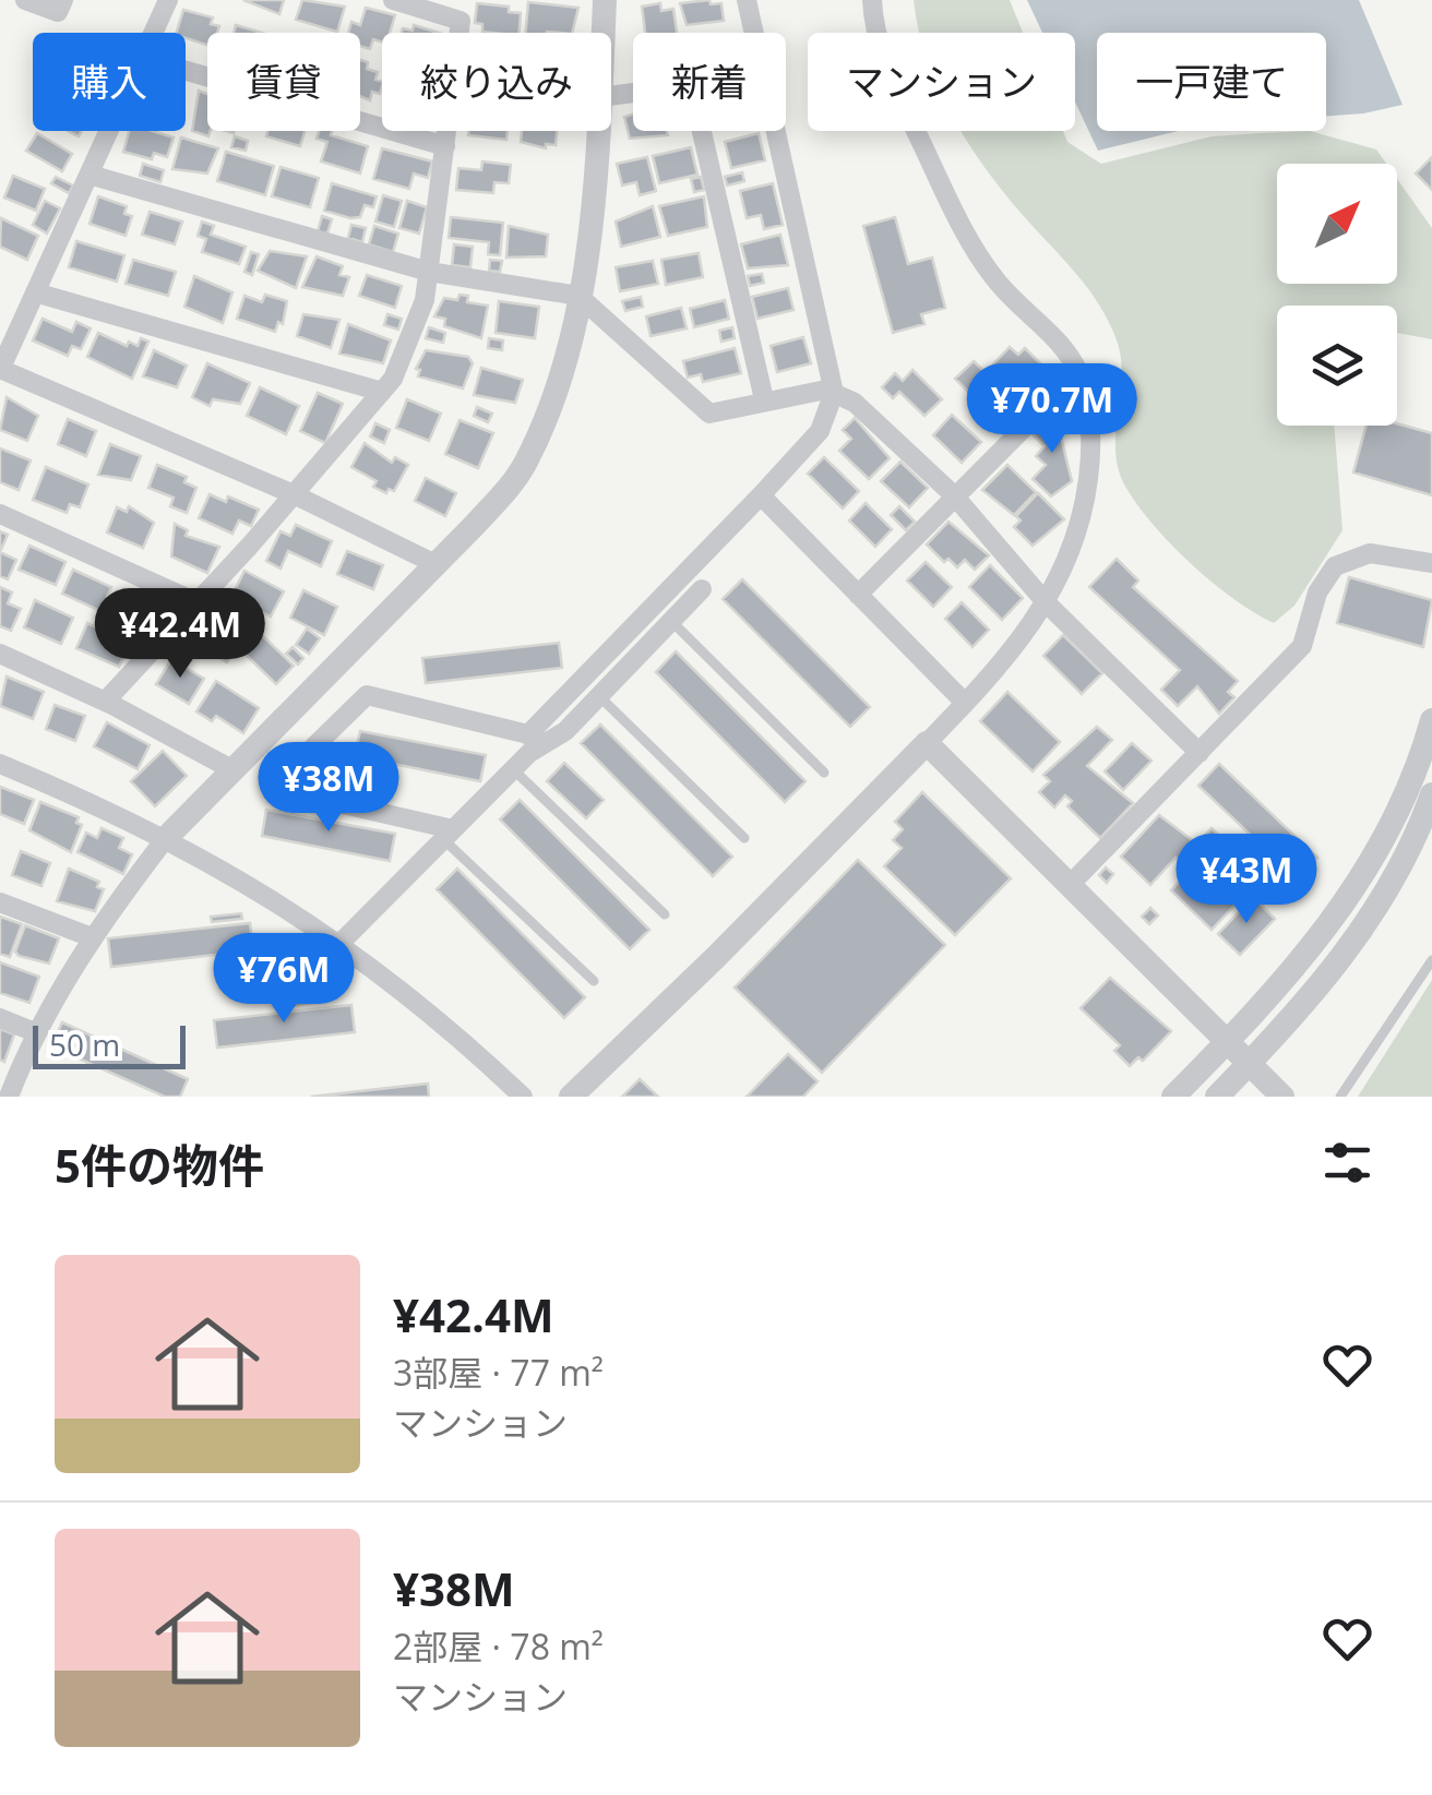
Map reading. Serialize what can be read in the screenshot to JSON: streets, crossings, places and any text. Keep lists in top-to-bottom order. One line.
{"scale_bar":"50 m","north":"top right","page":{"chip":["購入","賃貸","絞り込み","新着","マンション","一戸建て"],"price":["¥70.7M","¥42.4M","¥38M","¥43M","¥76M"],"scale":"50 m","heading":"5件の物件","list":[{"name":"¥42.4M","note":"3部屋 · 77 m² · マンション"},{"name":"¥38M","note":"2部屋 · 78 m² · マンション"}]}}
